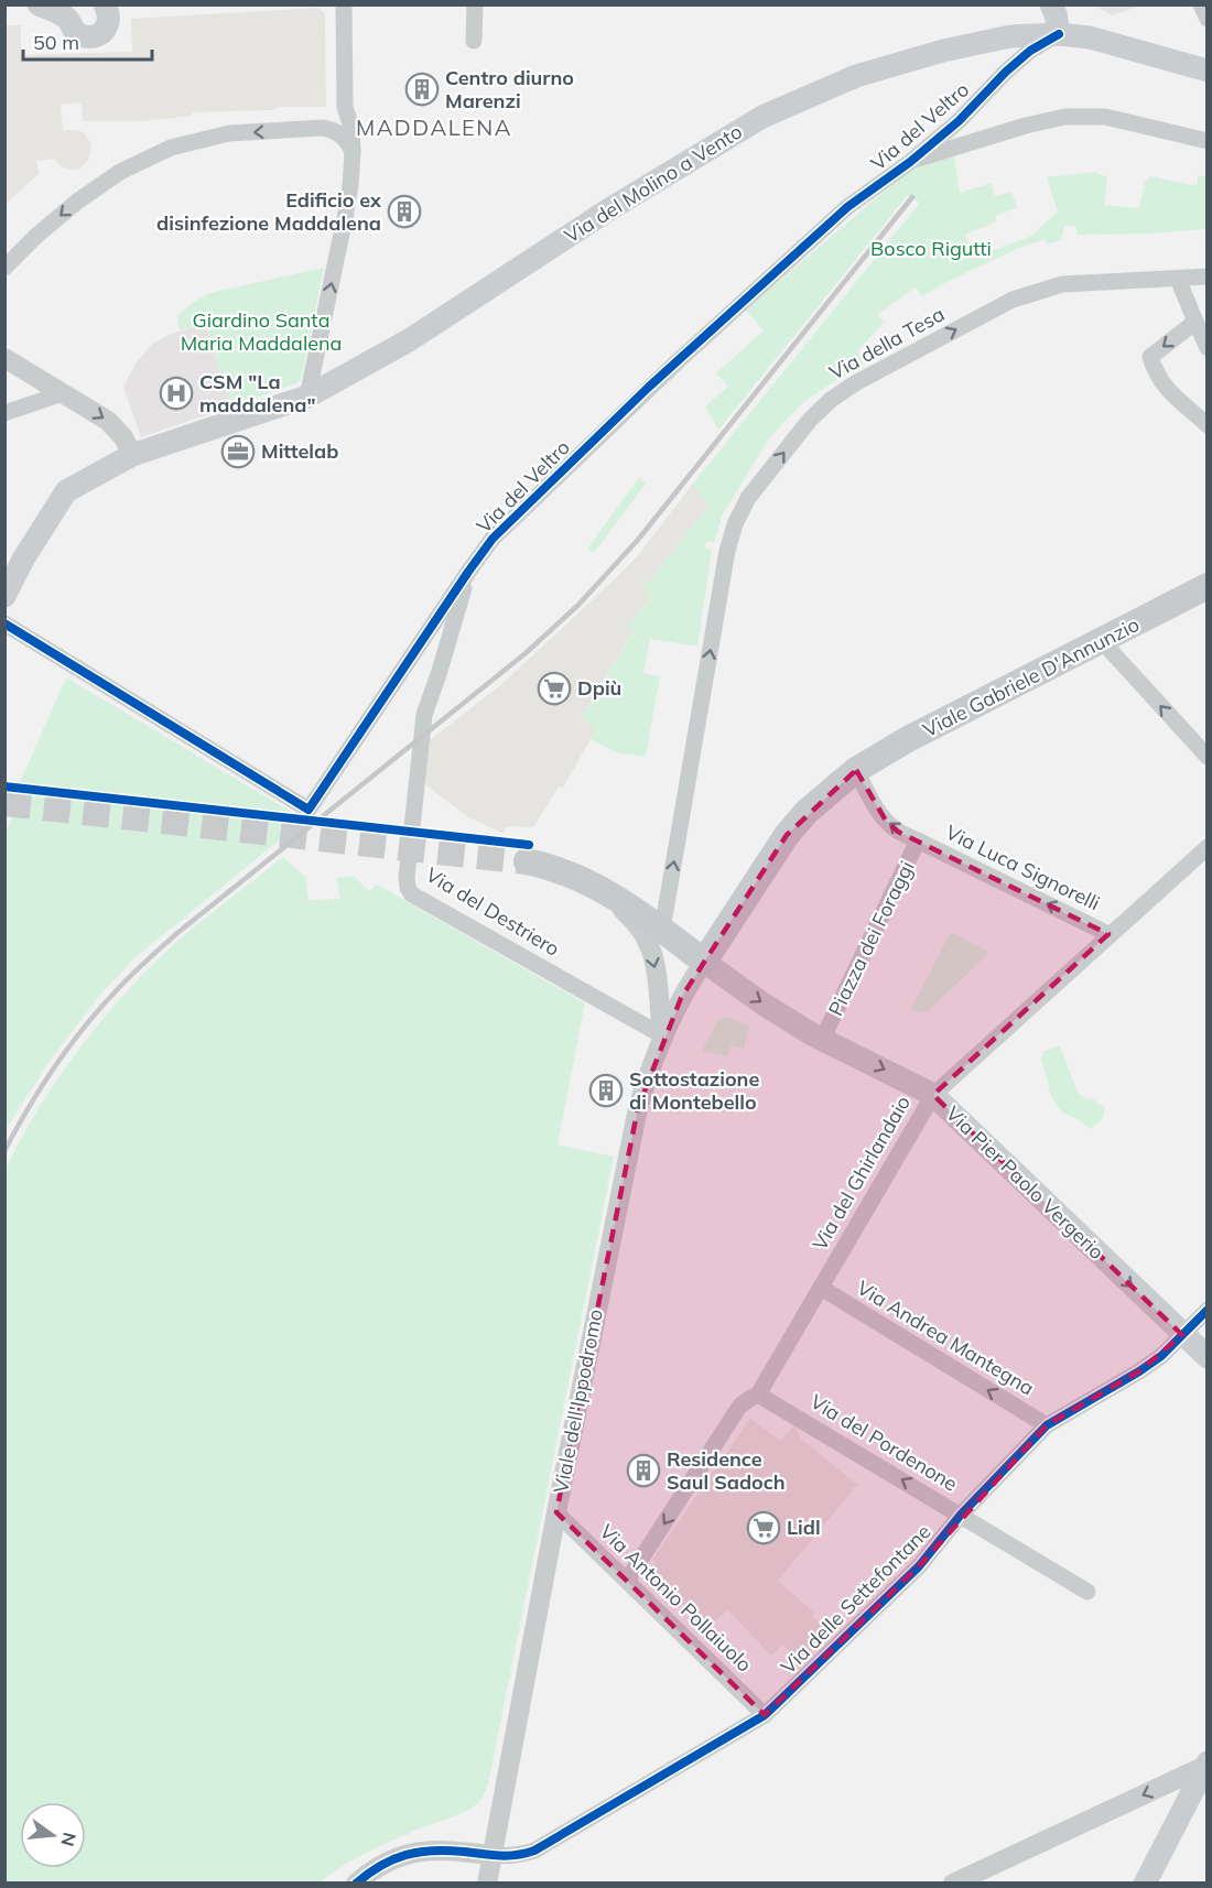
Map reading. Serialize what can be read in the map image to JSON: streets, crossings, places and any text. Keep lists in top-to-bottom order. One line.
{"streets":{"main road":["Via del Molino a Vento","Viale Gabriele D'Annunzio","Piazza dei Foraggi","Via Pier Paolo Vergerio"],"street":["Via del Veltro","Via della Tesa","Via Luca Signorelli","Via del Destriero","Via del Ghirlandaio","Via Andrea Mantegna","Viale dell'Ippodromo","Via del Pordenone","Via Antonio Pollaiuolo","Via delle Settefontane"]},"crossings":[["Via del Veltro","Via del Molino a Vento"],["Via del Veltro","Via del Destriero"],["Via della Tesa","Piazza dei Foraggi"],["Viale Gabriele D'Annunzio","Piazza dei Foraggi"],["Via Luca Signorelli","Piazza dei Foraggi"],["Via Luca Signorelli","Via del Ghirlandaio"],["Via del Destriero","Viale dell'Ippodromo"],["Piazza dei Foraggi","Via Pier Paolo Vergerio"],["Piazza dei Foraggi","Viale dell'Ippodromo"],["Via del Ghirlandaio","Via Pier Paolo Vergerio"],["Via del Ghirlandaio","Via Andrea Mantegna"],["Via del Ghirlandaio","Via del Pordenone"],["Via del Ghirlandaio","Via Antonio Pollaiuolo"],["Via Pier Paolo Vergerio","Via delle Settefontane"],["Via Andrea Mantegna","Via delle Settefontane"],["Viale dell'Ippodromo","Via Antonio Pollaiuolo"],["Viale dell'Ippodromo","Via delle Settefontane"],["Via del Pordenone","Via delle Settefontane"],["Via Antonio Pollaiuolo","Via delle Settefontane"]],"one_way":["Via della Tesa","Via Luca Signorelli","Via Pier Paolo Vergerio","Via Andrea Mantegna","Via del Pordenone"],"districts":["MADDALENA"],"parks":["Bosco Rigutti","Giardino Santa Maria Maddalena"],"places":{"building":["Centro diurno Marenzi","Edificio ex disinfezione Maddalena","Sottostazione di Montebello","Residence Saul Sadoch"],"hospital":["CSM \"La maddalena\""],"office":["Mittelab"],"supermarket":["Dpiù","Lidl"]},"scale_bar":"50 m","north":"right"}
